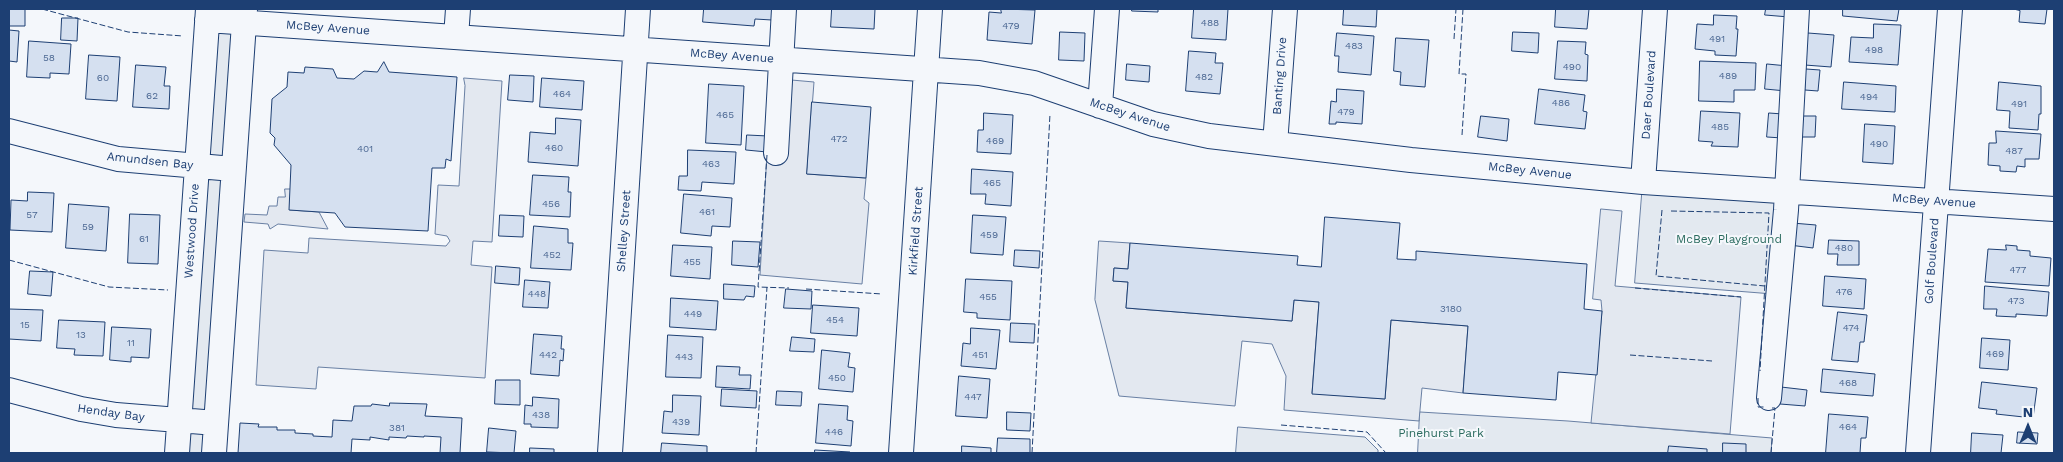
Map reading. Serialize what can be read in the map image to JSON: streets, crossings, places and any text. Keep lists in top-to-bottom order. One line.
{"streets":{"street":["McBey Avenue","Banting Drive","Daer Boulevard","Amundsen Bay","Westwood Drive","Shelley Street","Kirkfield Street","Golf Boulevard","Henday Bay"]},"crossings":[["McBey Avenue","Banting Drive"],["McBey Avenue","Daer Boulevard"],["McBey Avenue","Westwood Drive"],["McBey Avenue","Shelley Street"],["McBey Avenue","Kirkfield Street"],["McBey Avenue","Golf Boulevard"],["Amundsen Bay","Westwood Drive"],["Westwood Drive","Henday Bay"]],"parks":["McBey Playground","Pinehurst Park"],"house_numbers":["488","479","491","483","498","58","490","489","482","60","464","62","494","486","491","479","465","485","472","469","490","460","401","487","463","465","456","461","57","59","459","61","480","452","455","477","476","448","455","473","3180","449","454","15","474","13","11","469","442","451","443","450","468","447","438","439","464","381","446"],"north":"top"}
